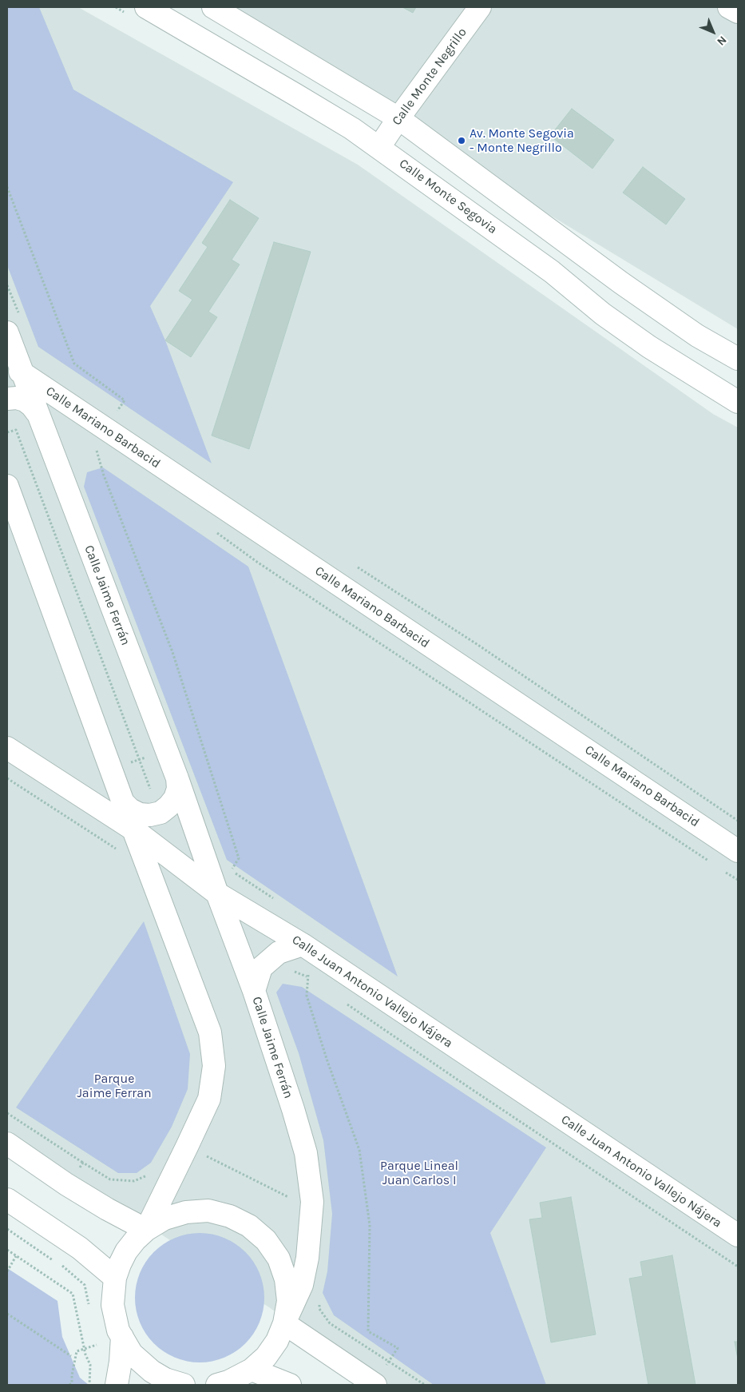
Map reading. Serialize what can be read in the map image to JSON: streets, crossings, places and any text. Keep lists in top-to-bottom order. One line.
{"streets":{"street":["Calle Monte Negrillo","Calle Monte Segovia","Calle Mariano Barbacid","Calle Jaime Ferrán","Calle Juan Antonio Vallejo Nájera"]},"crossings":[["Calle Monte Negrillo","Calle Monte Segovia"],["Calle Mariano Barbacid","Calle Jaime Ferrán"],["Calle Jaime Ferrán","Calle Juan Antonio Vallejo Nájera"]],"parks":["Parque Jaime Ferran","Parque Lineal Juan Carlos I"],"places":["Av. Monte Segovia - Monte Negrillo"],"north":"bottom right"}
